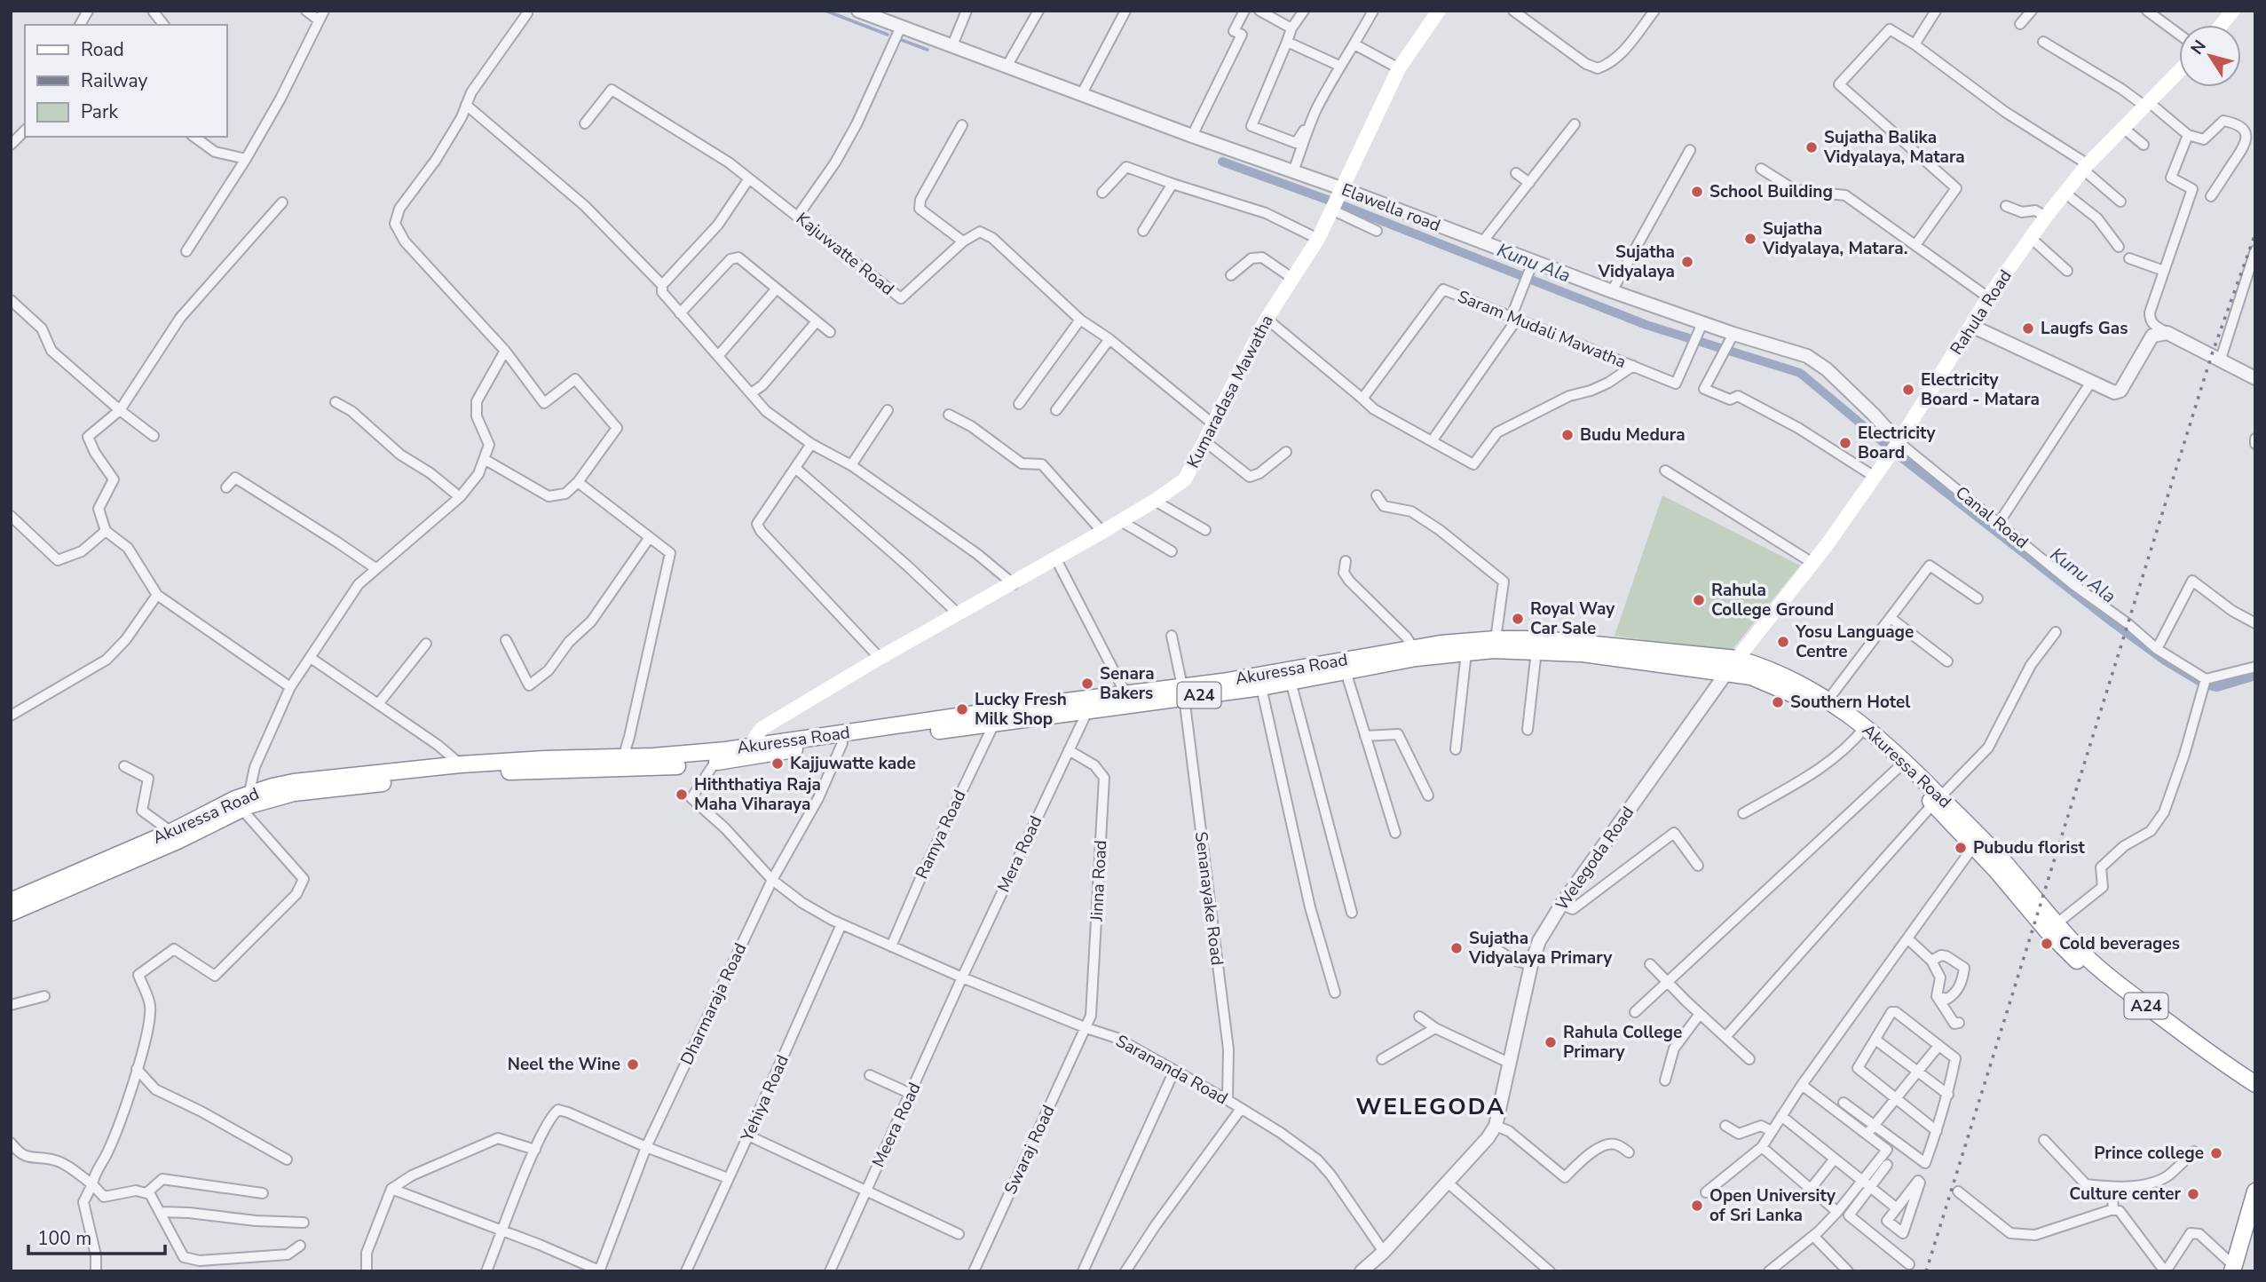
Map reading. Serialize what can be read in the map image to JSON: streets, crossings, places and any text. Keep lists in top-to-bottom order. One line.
{"streets":{"highway":["Akuressa Road","A24"],"main road":["Rahula Road","Kumaradasa Mawatha"],"street":["Elawella road","Kajuwatte Road","Saram Mudali Mawatha","Canal Road","Ramya Road","Mera Road","Welegoda Road","Jinna Road","Senanayake Road","Dharmaraja Road","Sarananda Road","Yehiya Road","Meera Road","Swaraj Road"]},"crossings":[["Elawella road","Rahula Road"],["Elawella road","Saram Mudali Mawatha"],["Elawella road","Kumaradasa Mawatha"],["Elawella road","Canal Road"],["Rahula Road","Canal Road"],["Rahula Road","Akuressa Road"],["Rahula Road","Welegoda Road"],["Kumaradasa Mawatha","Akuressa Road"],["Akuressa Road","Ramya Road"],["Akuressa Road","Mera Road"],["Akuressa Road","Welegoda Road"],["Akuressa Road","Senanayake Road"],["Akuressa Road","Dharmaraja Road"],["Akuressa Road","Sarananda Road"],["Ramya Road","Sarananda Road"],["Mera Road","Jinna Road"],["Mera Road","Sarananda Road"],["Mera Road","Meera Road"],["Welegoda Road","Sarananda Road"],["Jinna Road","Sarananda Road"],["Jinna Road","Swaraj Road"],["Senanayake Road","Sarananda Road"],["Dharmaraja Road","Sarananda Road"],["Sarananda Road","Yehiya Road"],["Sarananda Road","Meera Road"],["Sarananda Road","Swaraj Road"]],"districts":["WELEGODA"],"water":["Kunu Ala"],"places":["Sujatha Balika Vidyalaya, Matara","School Building","Sujatha Vidyalaya, Matara.","Sujatha Vidyalaya","Laugfs Gas","Electricity Board - Matara","Budu Medura","Electricity Board","Rahula College Ground","Royal Way Car Sale","Yosu Language Centre","Senara Bakers","Southern Hotel","Lucky Fresh Milk Shop","Kajjuwatte kade","Hiththatiya Raja Maha Viharaya","Pubudu florist","Cold beverages","Sujatha Vidyalaya Primary","Rahula College Primary","Neel the Wine","Prince college","Culture center","Open University of Sri Lanka"],"legend":["Road","Railway","Park"],"scale_bar":"100 m","north":"top left"}
